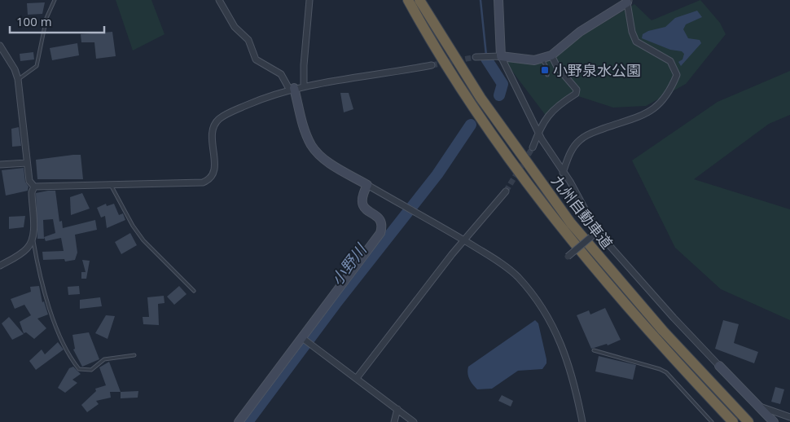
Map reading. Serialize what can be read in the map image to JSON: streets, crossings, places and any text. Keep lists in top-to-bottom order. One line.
{"streets":{"highway":["九州自動車道"]},"water":["小野川"],"places":{"transit":["小野泉水公園"]},"scale_bar":"100 m"}
